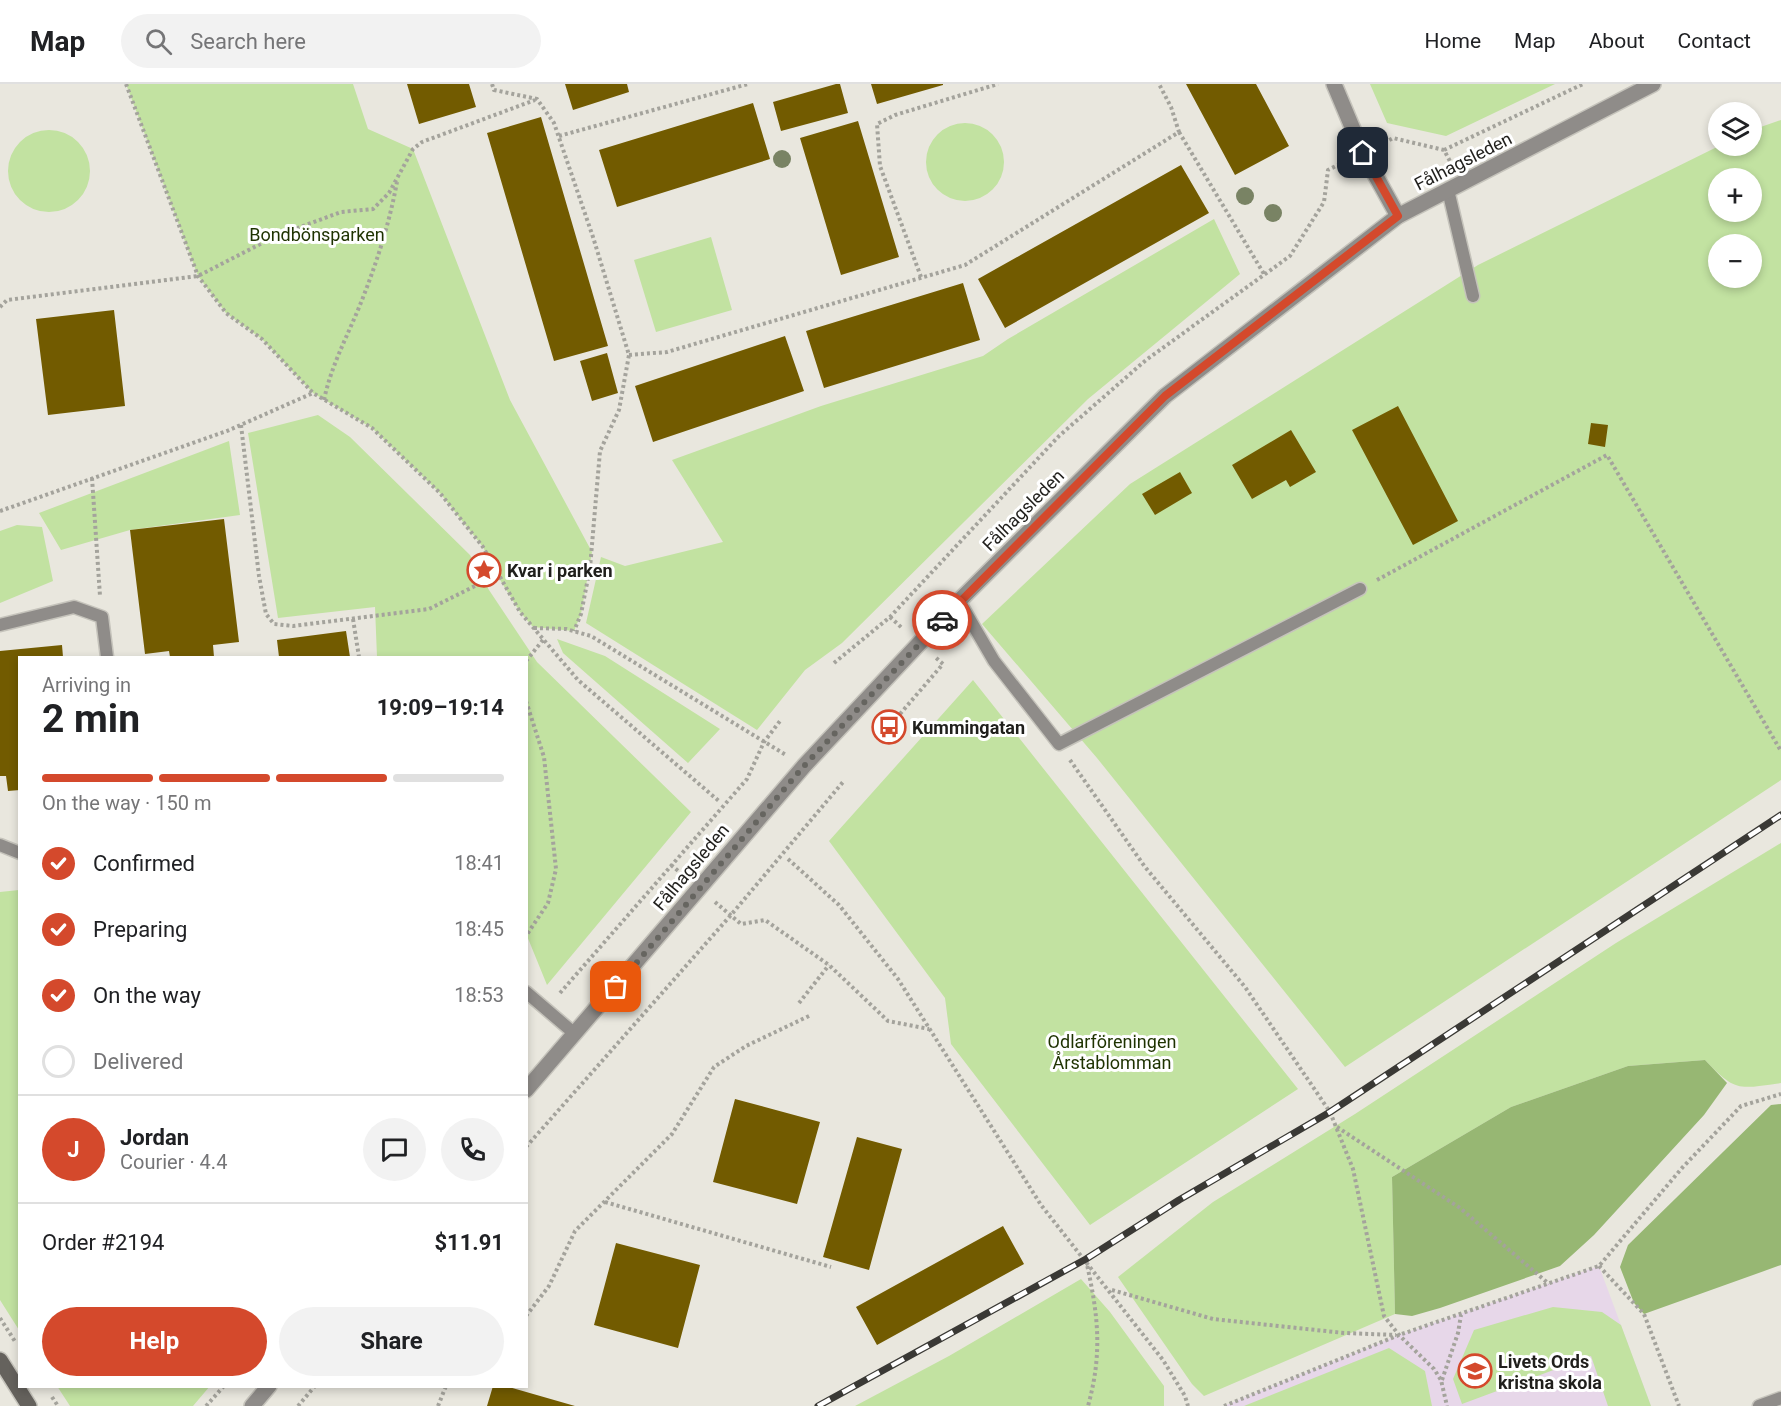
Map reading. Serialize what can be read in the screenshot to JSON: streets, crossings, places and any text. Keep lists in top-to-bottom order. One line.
{"streets":{"street":["Fålhagsleden"]},"parks":["Bondbönsparken","Odlarföreningen Årstablomman"],"places":{"place":["Kvar i parken"],"bus stop":["Kummingatan"],"school or university":["Livets Ords kristna skola"]},"page":{"header":"Map","search":"Search here","nav":["Home","Map","About","Contact"],"map_buttons":["+","−"],"heading":["2 min","Arriving in","19:09–19:14"],"panel":["Jordan","Courier · 4.4","Order #2194","$11.91"],"bar":"On the way · 150 m","list":[["Confirmed","18:41"],["Preparing","18:45"],["On the way","18:53"],"Delivered"],"round":"J","buttons":["Help","Share"]}}
